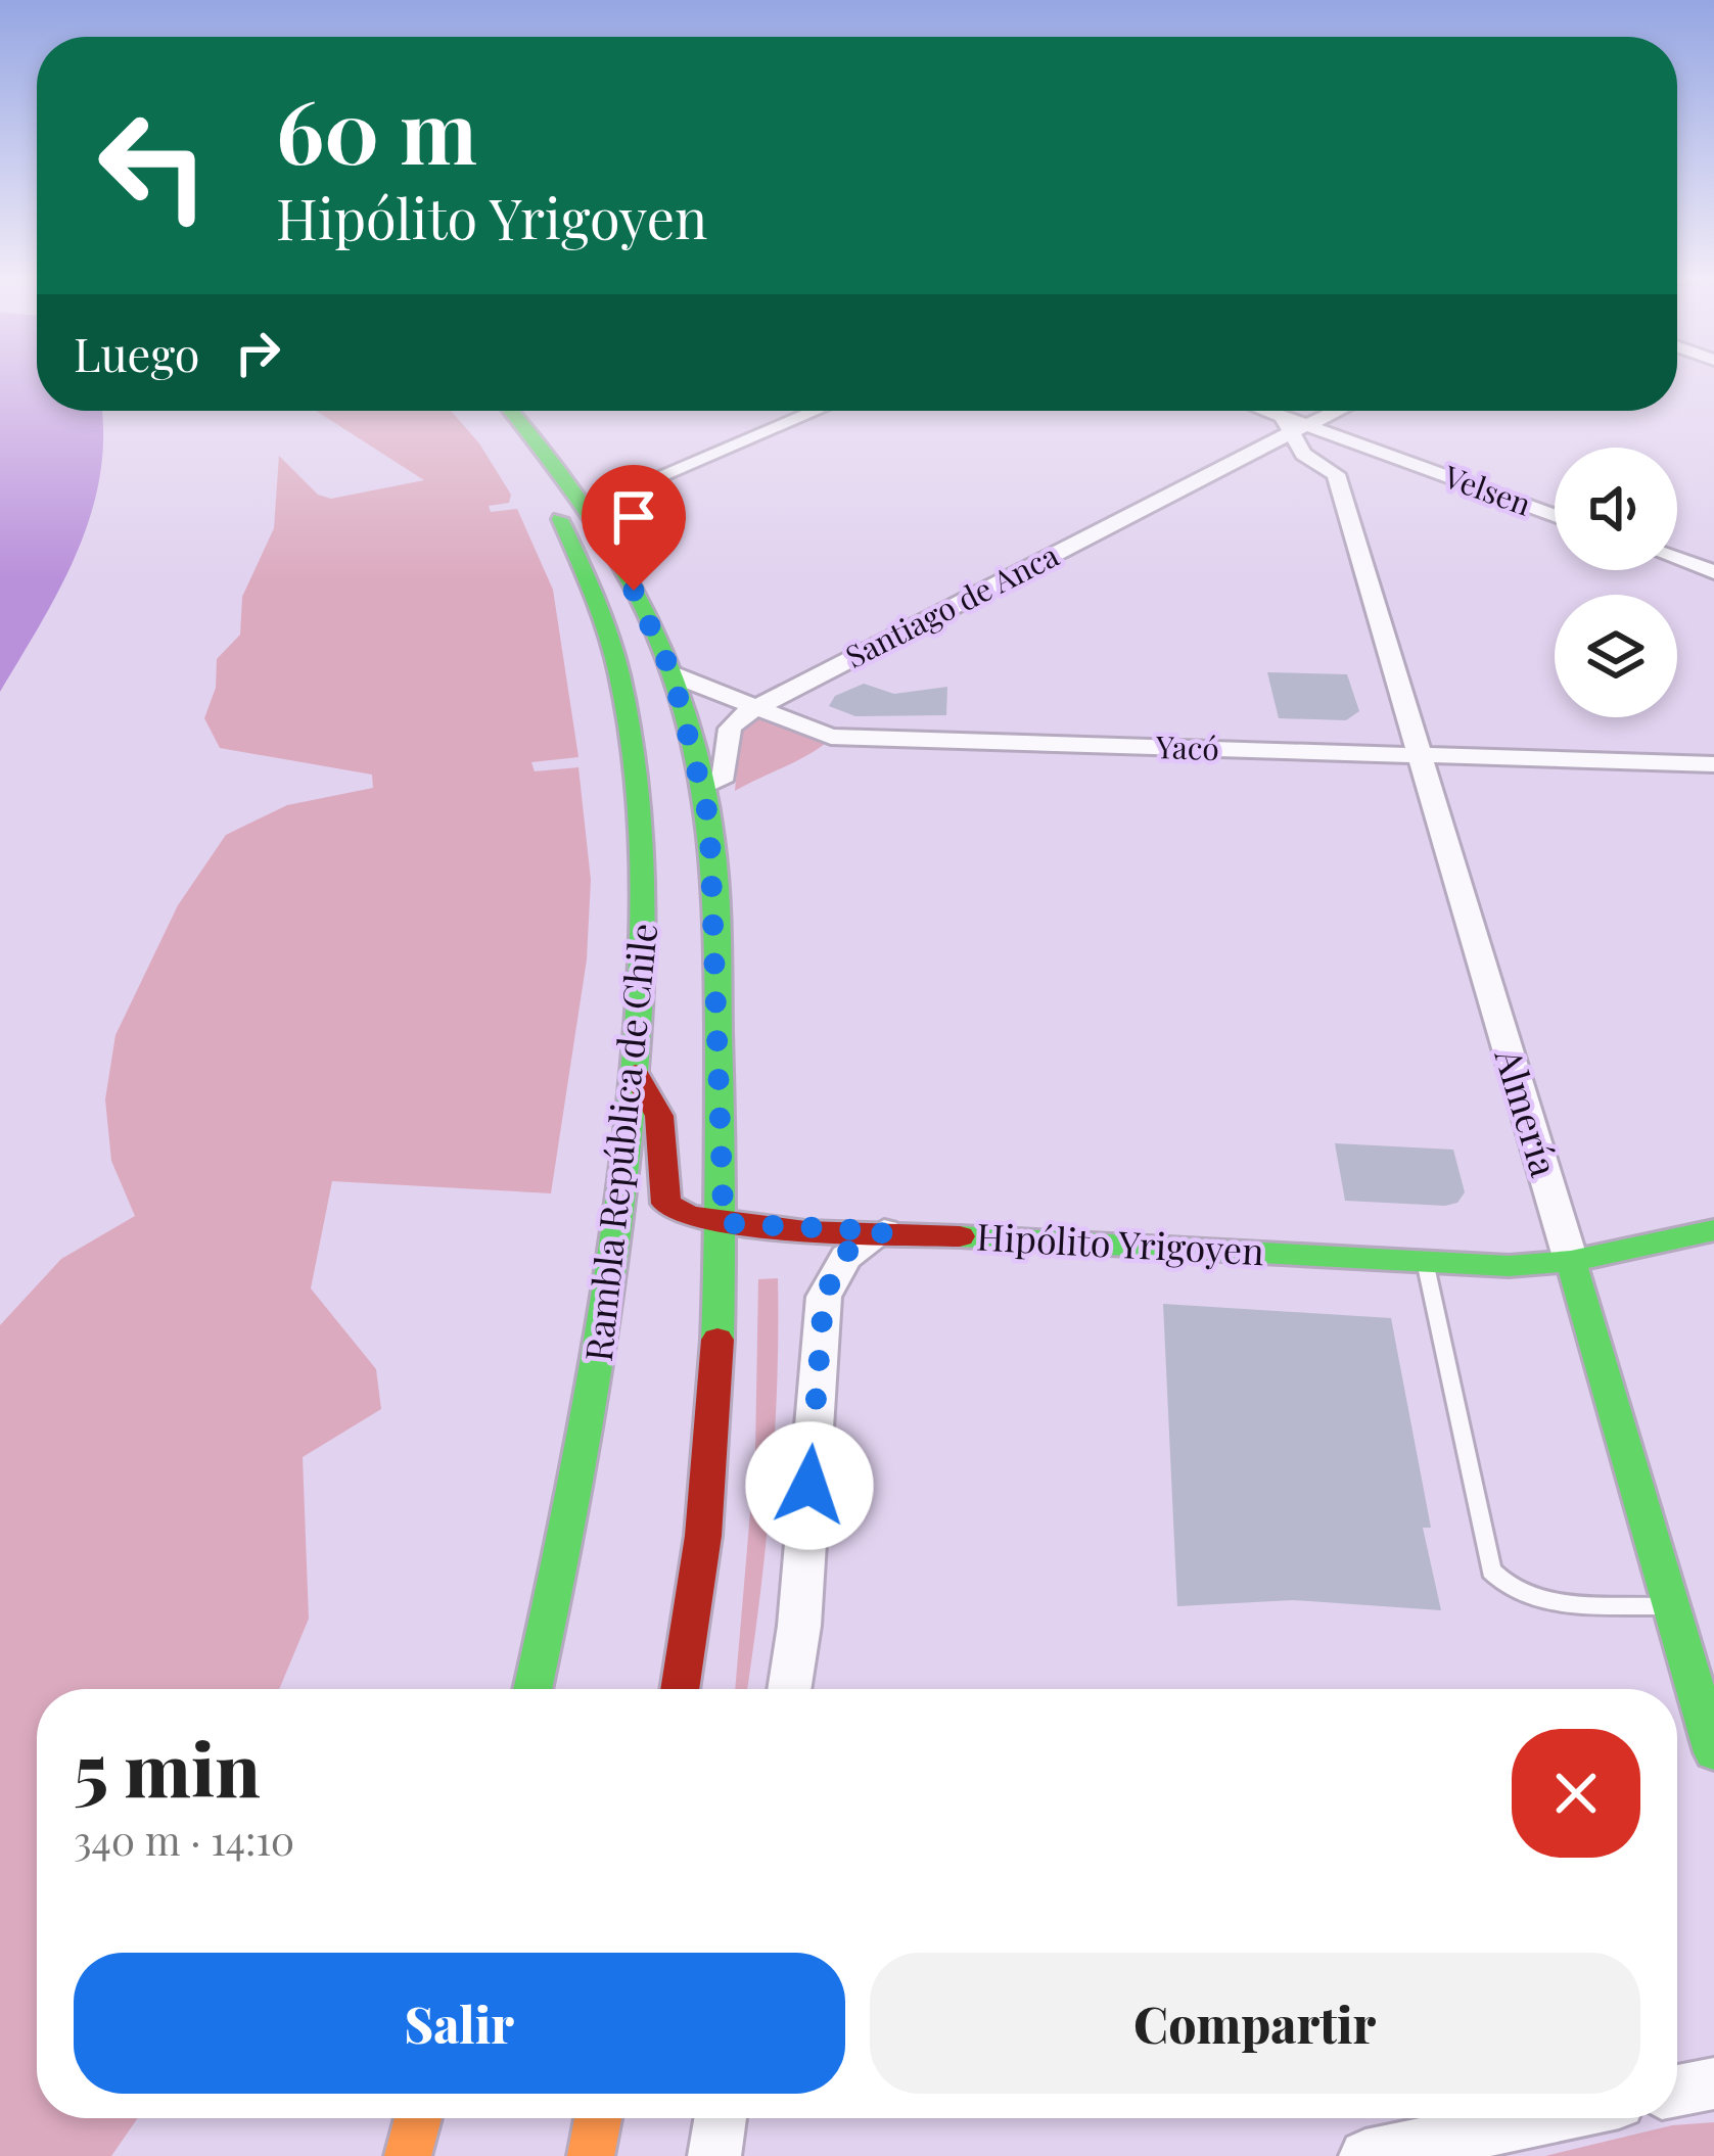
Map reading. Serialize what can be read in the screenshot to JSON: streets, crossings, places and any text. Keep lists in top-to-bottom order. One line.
{"streets":{"main road":["Almería","Rambla República de Chile","Hipólito Yrigoyen"],"street":["Velsen","Santiago de Anca","Yacó"]},"crossings":[["Velsen","Santiago de Anca"],["Velsen","Almería"],["Santiago de Anca","Yacó"],["Santiago de Anca","Almería"],["Yacó","Almería"],["Yacó","Rambla República de Chile"],["Almería","Hipólito Yrigoyen"],["Rambla República de Chile","Hipólito Yrigoyen"]],"page":{"turn":["60 m","Hipólito Yrigoyen"],"then":"Luego","heading":["5 min","340 m · 14:10"],"buttons":["Salir","Compartir"]}}
